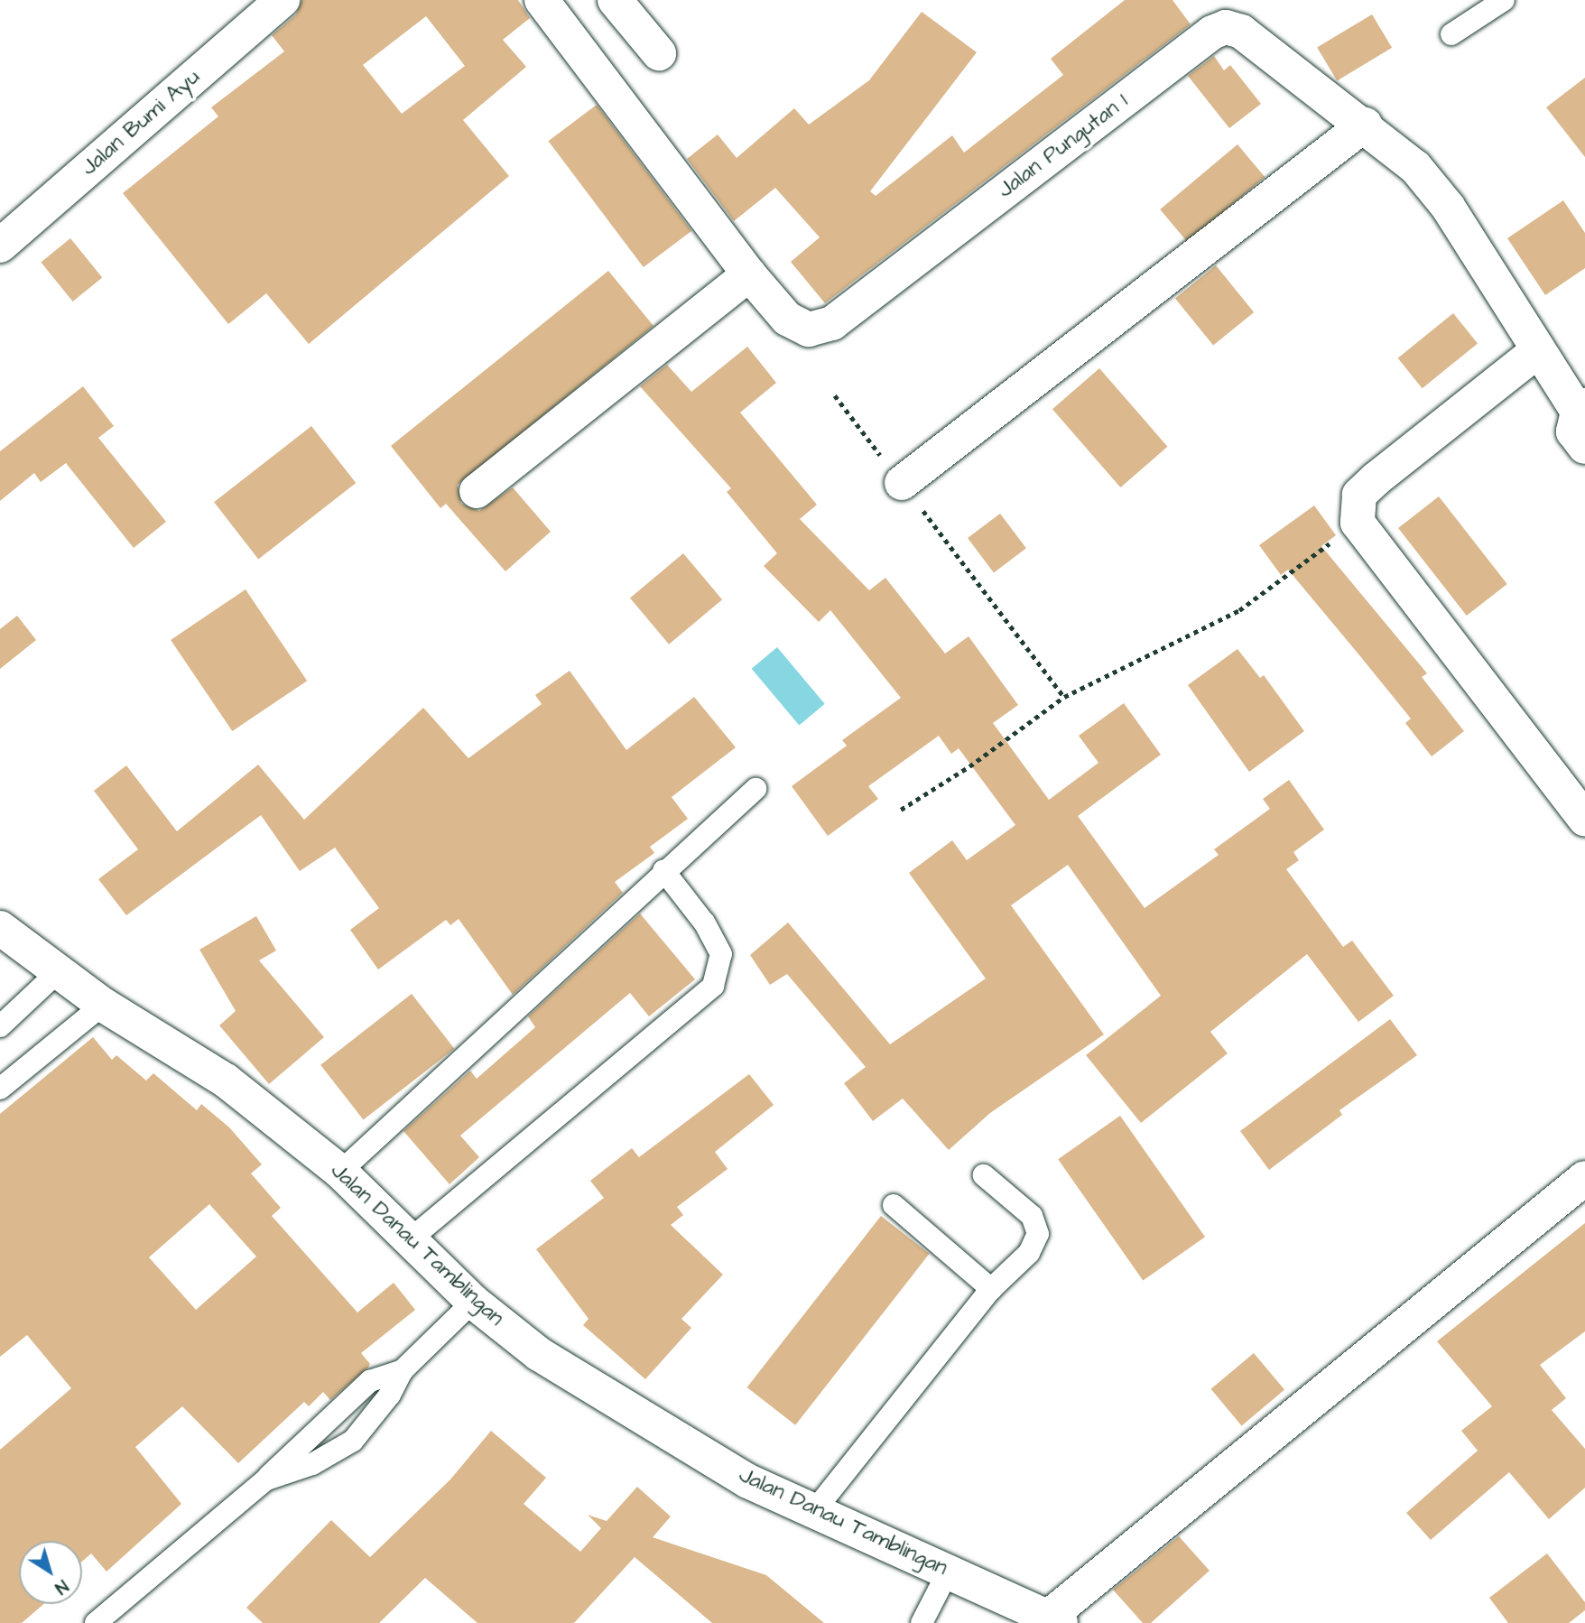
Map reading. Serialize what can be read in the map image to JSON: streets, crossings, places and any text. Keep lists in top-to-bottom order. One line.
{"streets":{"street":["Jalan Bumi Ayu","Jalan Pungutan 1","Jalan Danau Tamblingan"]},"north":"bottom right"}
